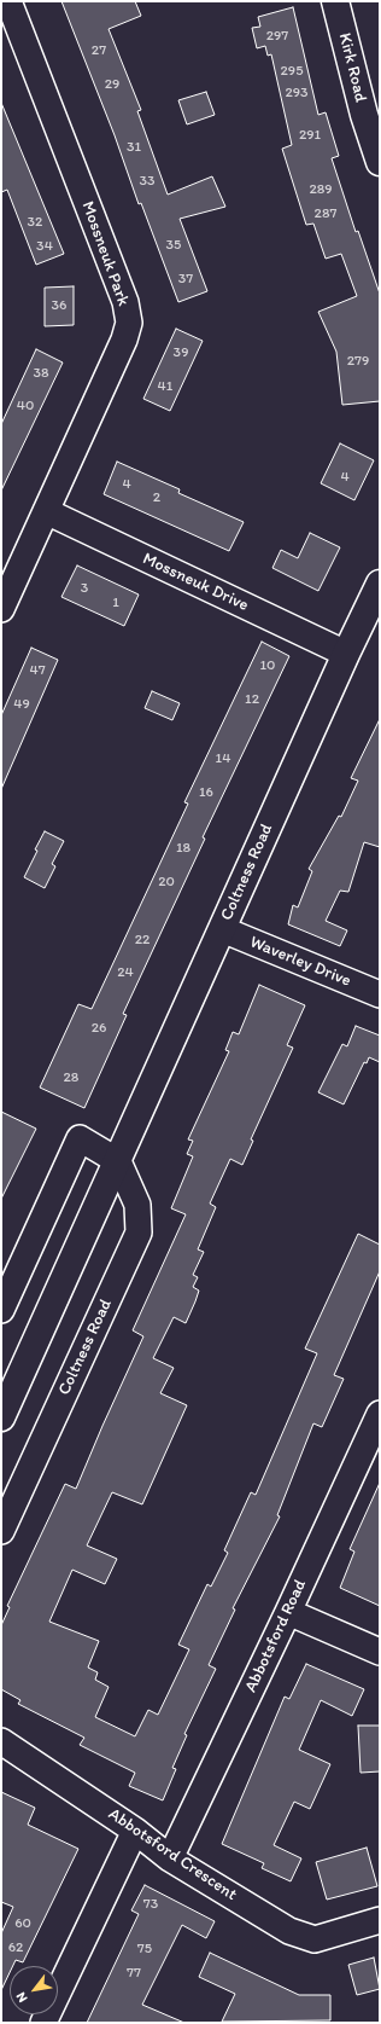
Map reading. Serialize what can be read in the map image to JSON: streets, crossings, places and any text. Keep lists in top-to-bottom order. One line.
{"streets":{"street":["Kirk Road","Mossneuk Park","Mossneuk Drive","Coltness Road","Waverley Drive","Abbotsford Road","Abbotsford Crescent"]},"crossings":[["Mossneuk Park","Mossneuk Drive"],["Mossneuk Drive","Coltness Road"],["Coltness Road","Waverley Drive"],["Abbotsford Road","Abbotsford Crescent"]],"house_numbers":["297","27","295","29","293","291","31","33","289","287","32","35","34","37","36","39","279","38","41","40","4","4","2","3","1","10","47","12","49","14","16","18","20","22","24","26","28","73","60","62","75","77"],"north":"bottom left"}
